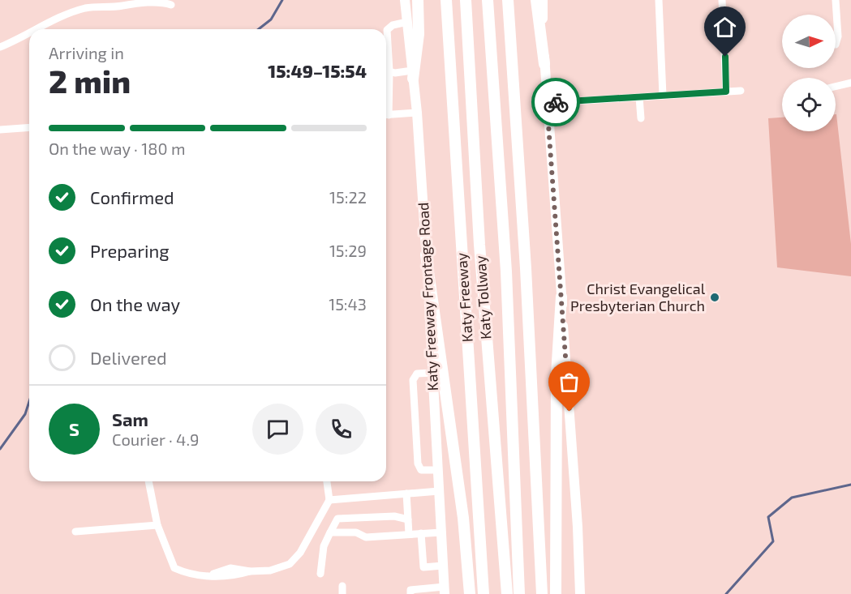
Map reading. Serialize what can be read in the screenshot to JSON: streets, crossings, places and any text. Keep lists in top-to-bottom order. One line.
{"streets":{"highway":["Katy Freeway","Katy Tollway"],"main road":["Katy Freeway Frontage Road"]},"places":["Christ Evangelical Presbyterian Church"],"north":"right","page":{"heading":["2 min","Arriving in","15:49–15:54"],"panel":["Sam","Courier · 4.9"],"bar":"On the way · 180 m","list":[["Confirmed","15:22"],["Preparing","15:29"],["On the way","15:43"],"Delivered"],"round":"S"}}
